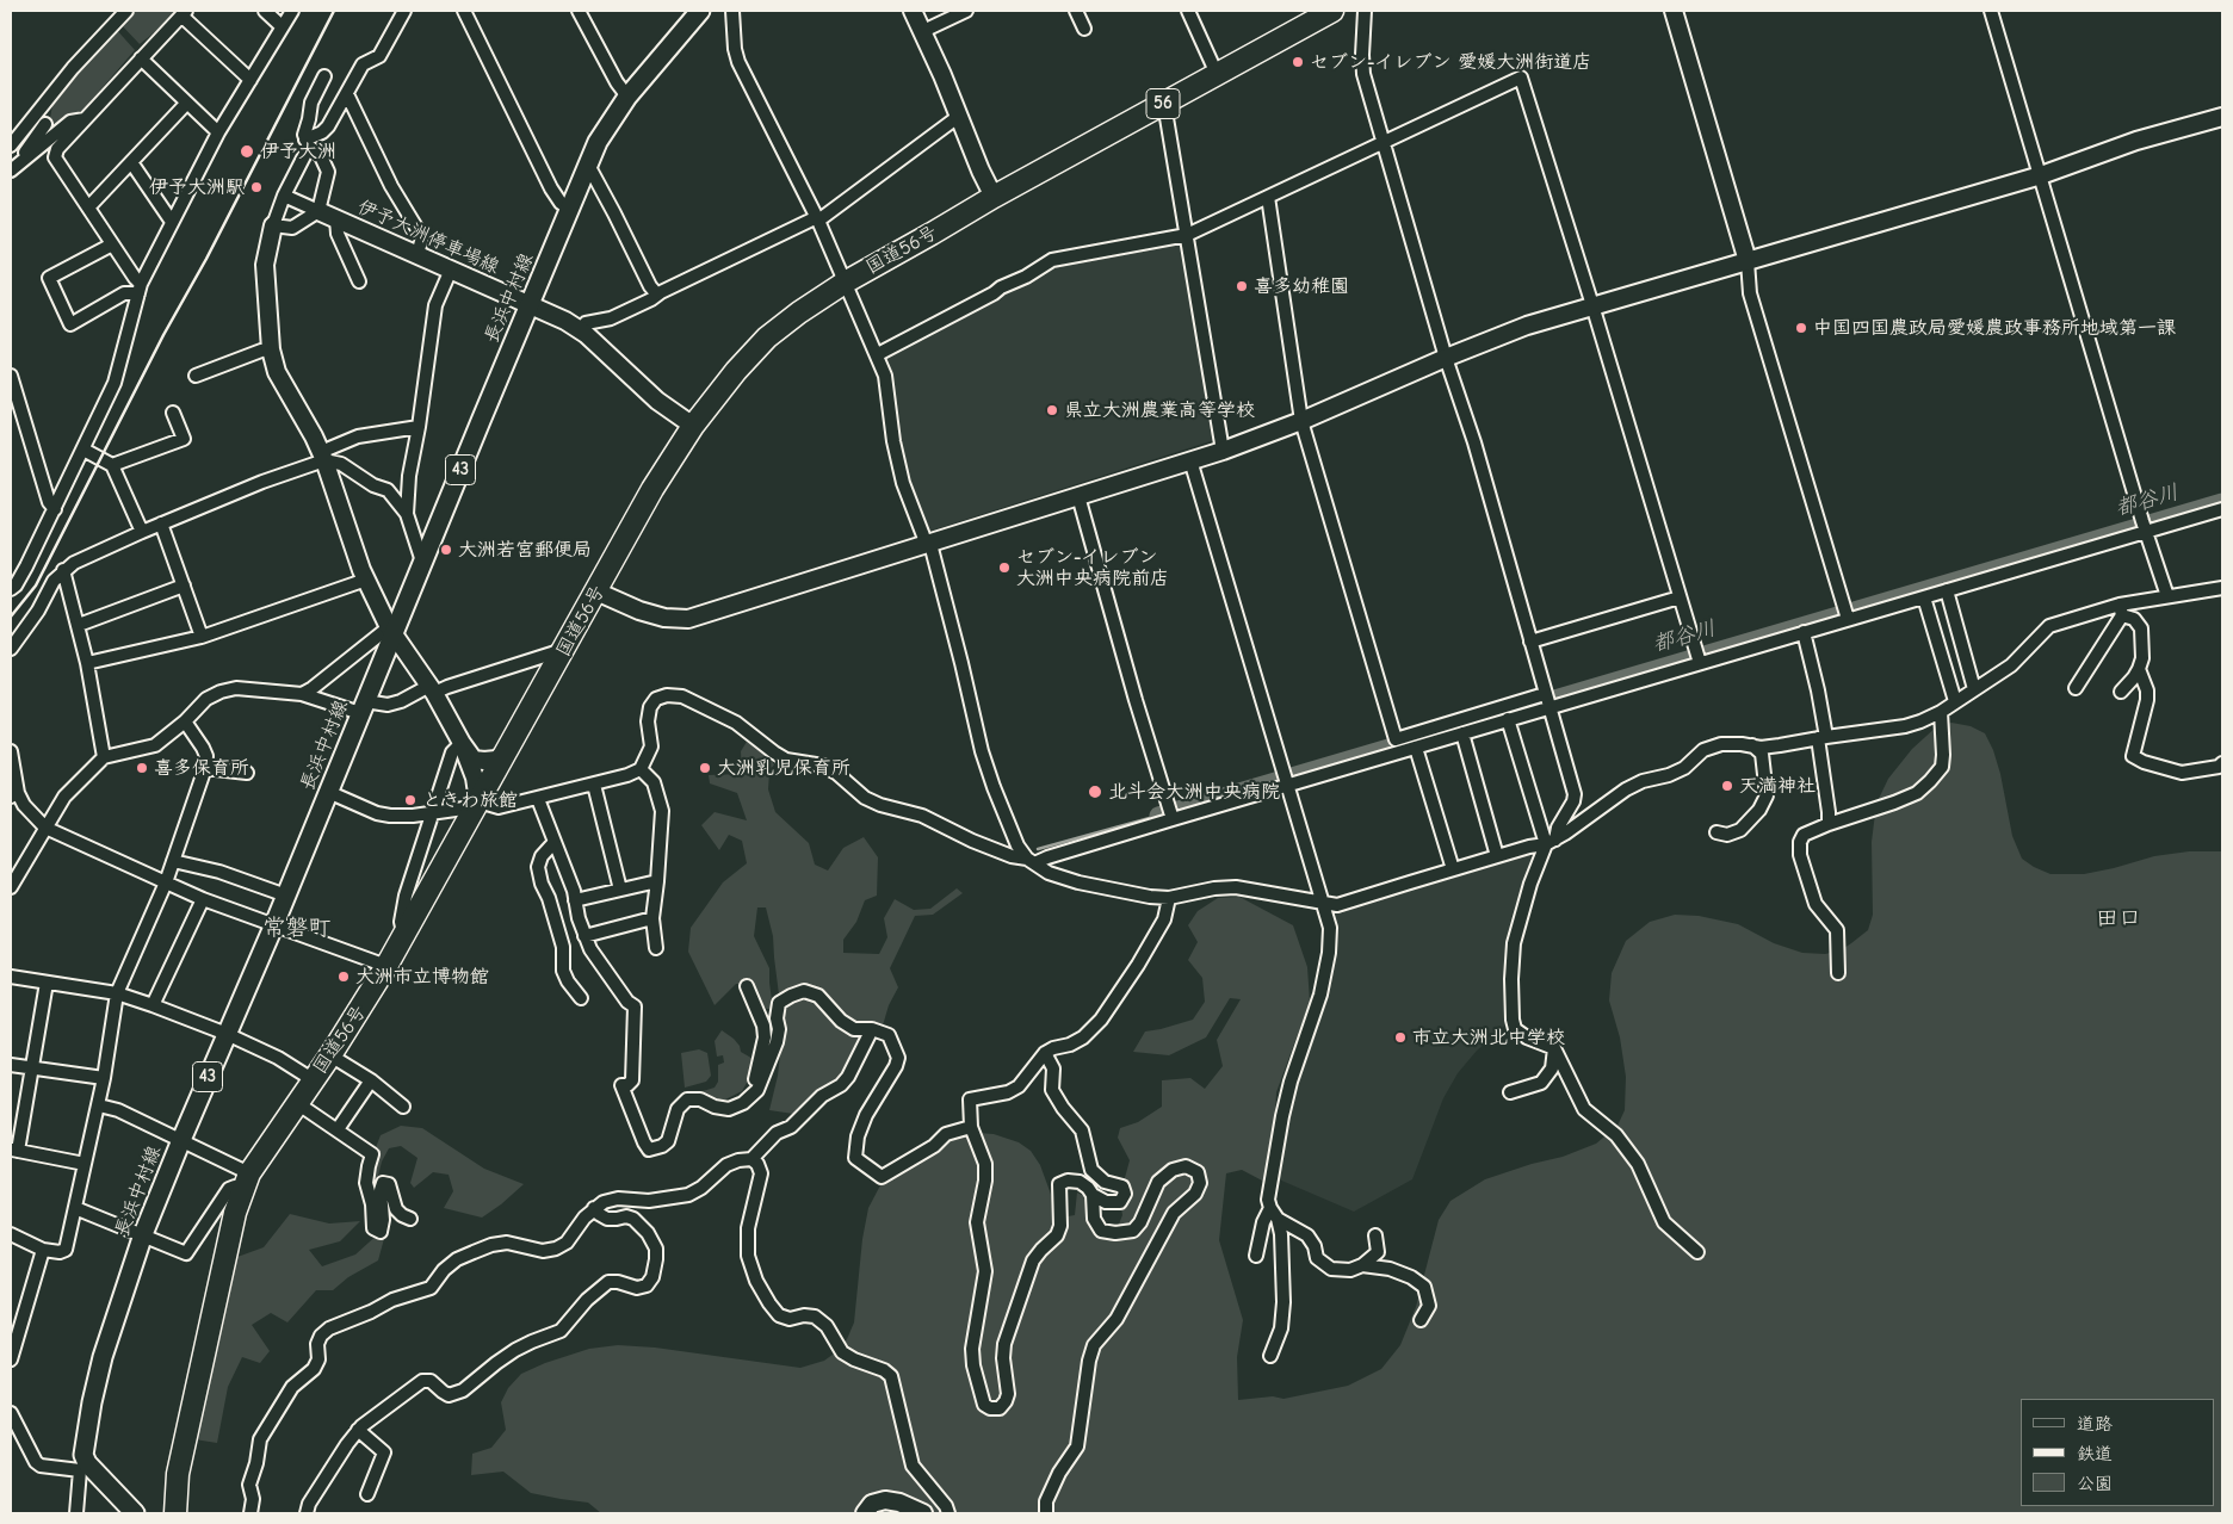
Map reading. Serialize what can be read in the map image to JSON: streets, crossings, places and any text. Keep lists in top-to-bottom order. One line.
{"streets":{"highway":["56","国道56号"],"main road":["長浜中村線","43"],"street":["伊予大洲停車場線"]},"crossings":[["伊予大洲停車場線","国道56号"],["伊予大洲停車場線","長浜中村線"]],"districts":["田口","常磐町"],"water":["都谷川"],"places":["セブン-イレブン 愛媛大洲街道店","伊予大洲","伊予大洲駅","喜多幼稚園","中国四国農政局愛媛農政事務所地域第一課","県立大洲農業高等学校","大洲若宮郵便局","セブン-イレブン 大洲中央病院前店","喜多保育所","大洲乳児保育所","天満神社","北斗会大洲中央病院","ときわ旅館","大洲市立博物館","市立大洲北中学校"],"legend":["道路","鉄道","公園"]}
